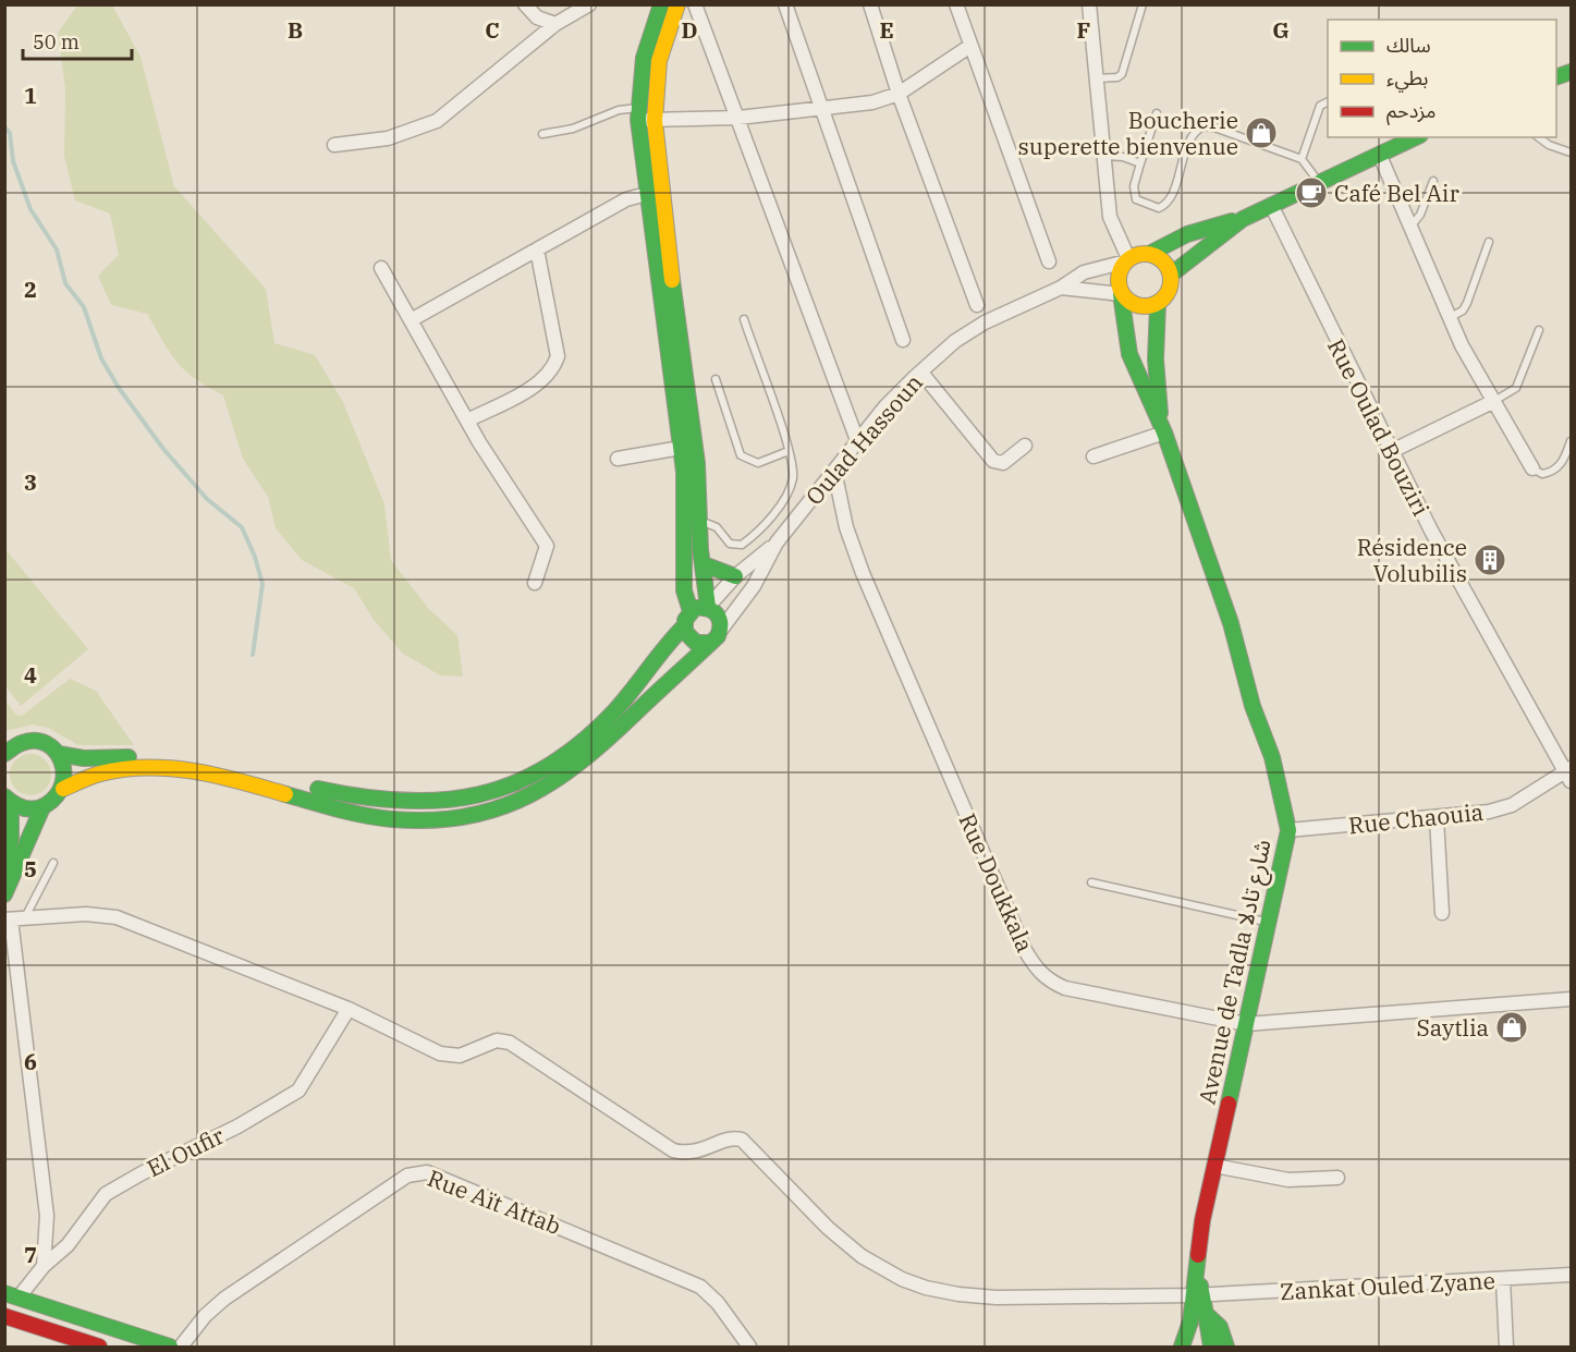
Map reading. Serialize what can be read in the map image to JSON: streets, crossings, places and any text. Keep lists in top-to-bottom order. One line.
{"streets":{"street":["Rue Oulad Bouziri","Oulad Hassoun","Rue Chaouia","Rue Doukkala","Avenue de Tadla شارع تادلا","El Oufir","Rue Aït Attab","Zankat Ouled Zyane"]},"crossings":[["Rue Oulad Bouziri","Rue Chaouia"],["Oulad Hassoun","Rue Doukkala"],["Oulad Hassoun","Avenue de Tadla شارع تادلا"],["Rue Chaouia","Avenue de Tadla شارع تادلا"],["Rue Doukkala","Avenue de Tadla شارع تادلا"],["Avenue de Tadla شارع تادلا","Zankat Ouled Zyane"],["El Oufir","Zankat Ouled Zyane"]],"places":{"shop":["Boucherie superette bienvenue","Saytlia"],"cafe":["Café Bel Air"],"building":["Résidence Volubilis"]},"legend":["سالك","بطيء","مزدحم"],"scale_bar":"50 m","grid":{"columns":["B","C","D","E","F","G"],"rows":["1","2","3","4","5","6","7"]}}
